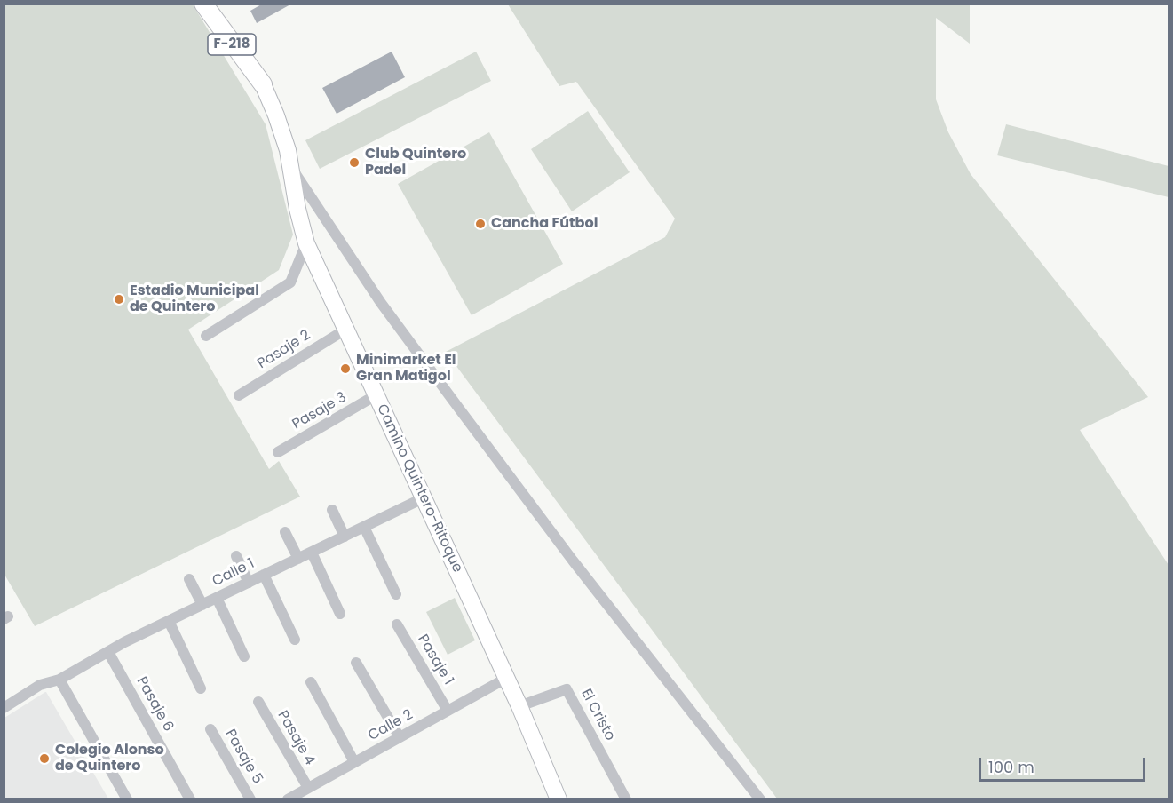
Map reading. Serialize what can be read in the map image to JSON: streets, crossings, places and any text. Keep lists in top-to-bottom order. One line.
{"streets":{"main road":["F-218","Camino Quintero-Ritoque"],"street":["Pasaje 2","Pasaje 3","Calle 1","Pasaje 1","Pasaje 6","El Cristo","Calle 2","Pasaje 4","Pasaje 5"]},"crossings":[["Pasaje 2","Camino Quintero-Ritoque"],["Pasaje 3","Camino Quintero-Ritoque"],["Camino Quintero-Ritoque","Calle 1"],["Camino Quintero-Ritoque","El Cristo"],["Camino Quintero-Ritoque","Calle 2"],["Calle 1","Pasaje 6"],["Pasaje 1","Calle 2"],["Calle 2","Pasaje 4"]],"places":["Club Quintero Padel","Cancha Fútbol","Estadio Municipal de Quintero","Minimarket El Gran Matigol","Colegio Alonso de Quintero"],"scale_bar":"100 m"}
